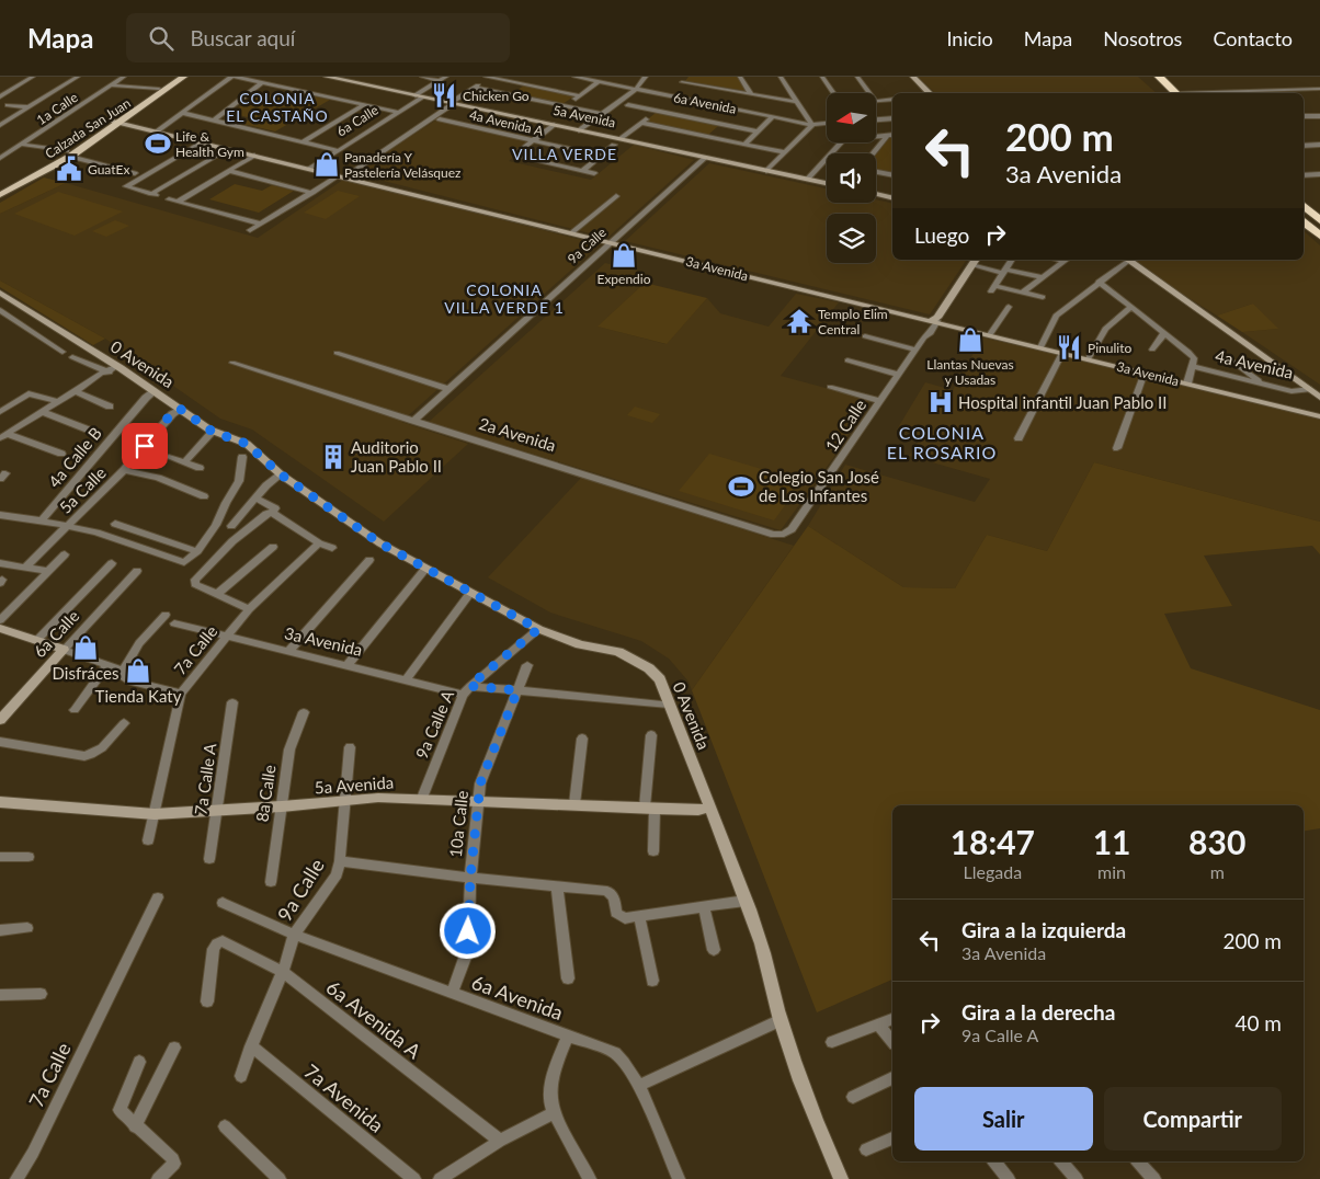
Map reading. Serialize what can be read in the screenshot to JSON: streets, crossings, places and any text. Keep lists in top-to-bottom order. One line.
{"streets":{"main road":["5a Avenida","6a Calle","Calzada San Juan","3a Avenida","0 Avenida","12 Calle"],"street":["6a Avenida","1a Calle","4a Avenida A","9a Calle","4a Avenida","2a Avenida","4a Calle B","5a Calle","7a Calle","9a Calle A","7a Calle A","8a Calle","10a Calle","6a Avenida A","7a Avenida"]},"crossings":[["6a Avenida","9a Calle"],["6a Avenida","10a Calle"],["5a Avenida","6a Calle"],["5a Avenida","9a Calle"],["5a Avenida","0 Avenida"],["5a Avenida","7a Calle"],["5a Avenida","9a Calle A"],["5a Avenida","7a Calle A"],["5a Avenida","8a Calle"],["5a Avenida","10a Calle"],["6a Calle","3a Avenida"],["Calzada San Juan","3a Avenida"],["9a Calle","3a Avenida"],["9a Calle","2a Avenida"],["9a Calle","6a Avenida A"],["9a Calle","7a Avenida"],["3a Avenida","0 Avenida"],["3a Avenida","12 Calle"],["3a Avenida","7a Calle"],["3a Avenida","9a Calle A"],["3a Avenida","10a Calle"],["0 Avenida","4a Calle B"],["0 Avenida","5a Calle"],["0 Avenida","9a Calle A"],["12 Calle","2a Avenida"]],"districts":["COLONIA EL CASTAÑO","VILLA VERDE","COLONIA VILLA VERDE 1","COLONIA EL ROSARIO"],"places":{"restaurant":["Chicken Go","Pinulito"],"sports":["Life & Health Gym","Colegio San José de Los Infantes"],"shop":["Panadería Y Pastelería Velásquez","Expendio","Llantas Nuevas y Usadas","Disfráces","Tienda Katy"],"public building":["GuatEx"],"temple":["Templo Elim Central"],"hospital":["Hospital infantil Juan Pablo II"],"building":["Auditorio Juan Pablo II"]},"north":"left","page":{"header":"Mapa","search":"Buscar aquí","nav":["Inicio","Mapa","Nosotros","Contacto"],"turn":["200 m","3a Avenida"],"then":"Luego","eta":["18:47","Llegada","11","min","830","m"],"list":[{"name":"Gira a la izquierda","note":"3a Avenida","value":"200 m"},{"name":"Gira a la derecha","note":"9a Calle A","value":"40 m"}],"buttons":["Salir","Compartir"]}}
